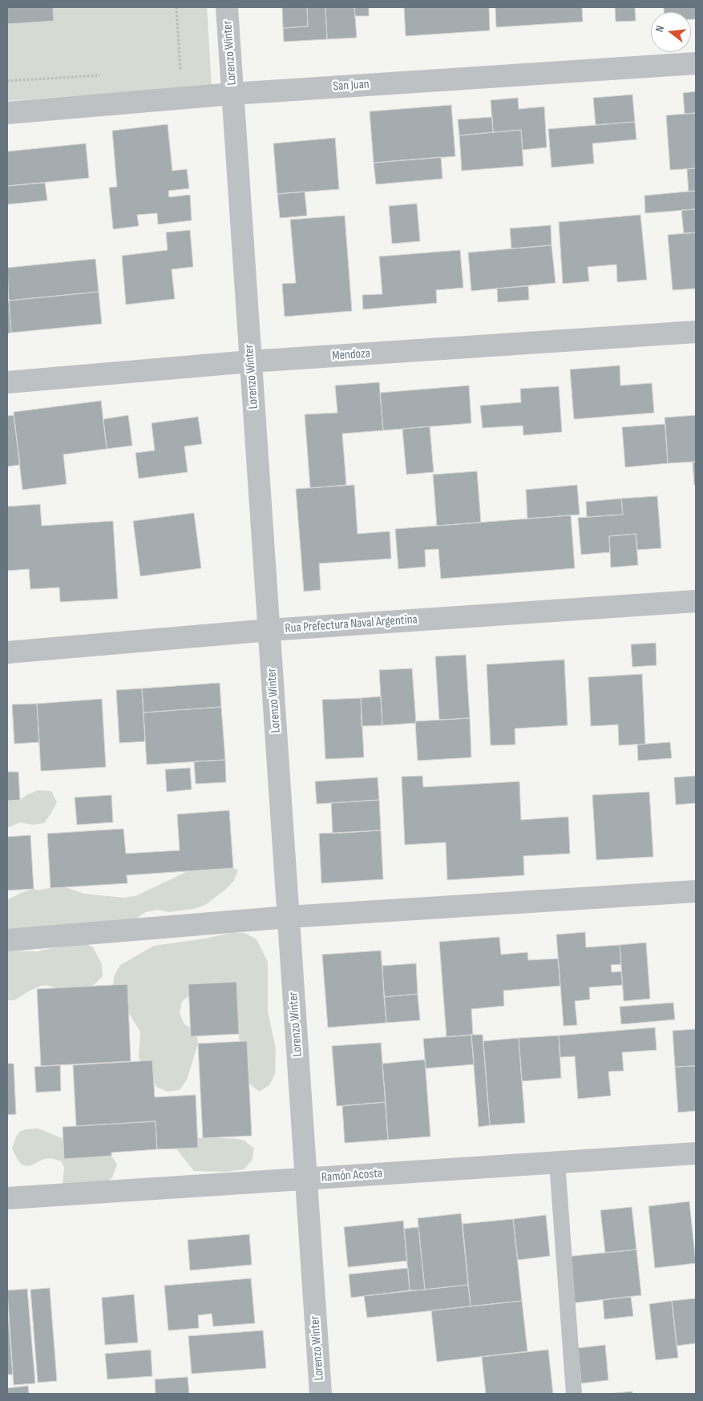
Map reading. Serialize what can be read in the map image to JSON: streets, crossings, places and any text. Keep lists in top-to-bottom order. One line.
{"streets":{"street":["Lorenzo Winter","San Juan","Mendoza","Rua Prefectura Naval Argentina","Ramón Acosta"]},"crossings":[["Lorenzo Winter","San Juan"],["Lorenzo Winter","Mendoza"],["Lorenzo Winter","Rua Prefectura Naval Argentina"],["Lorenzo Winter","Ramón Acosta"]],"north":"left"}
